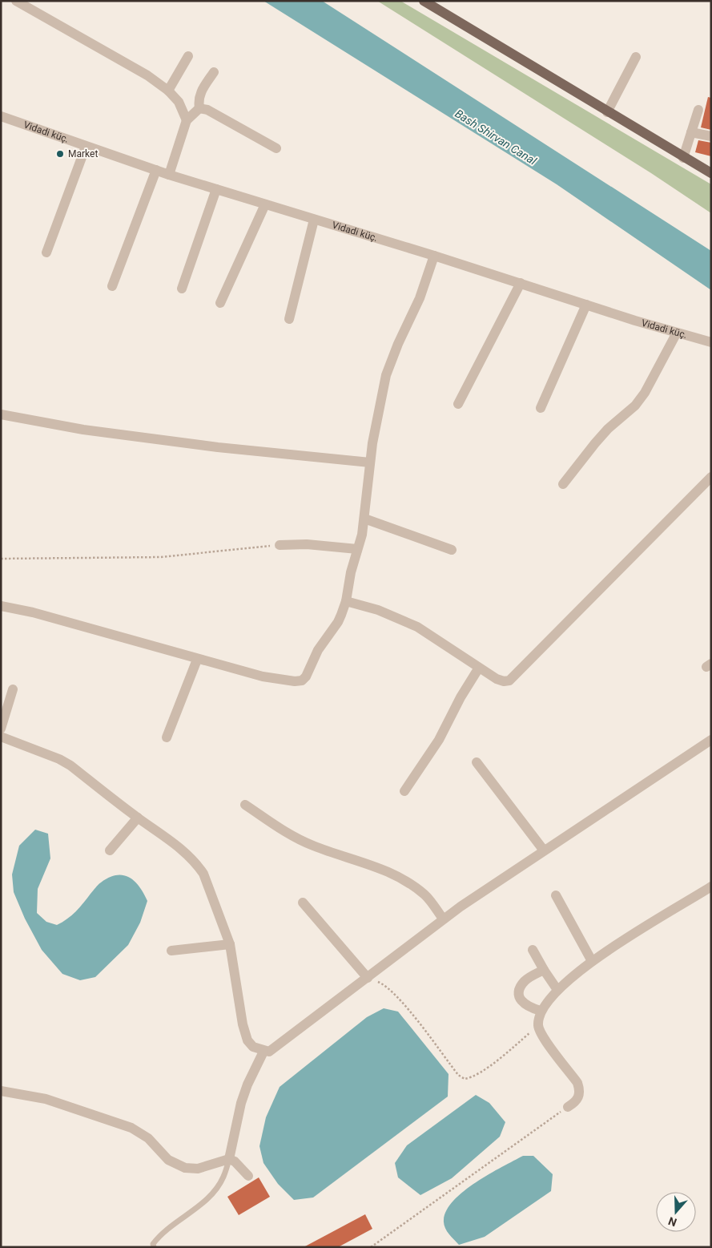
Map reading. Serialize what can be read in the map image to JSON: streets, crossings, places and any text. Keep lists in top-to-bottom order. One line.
{"streets":{"street":["Vidadi küç."]},"water":["Bash Shirvan Canal"],"places":["Market"],"north":"bottom"}
